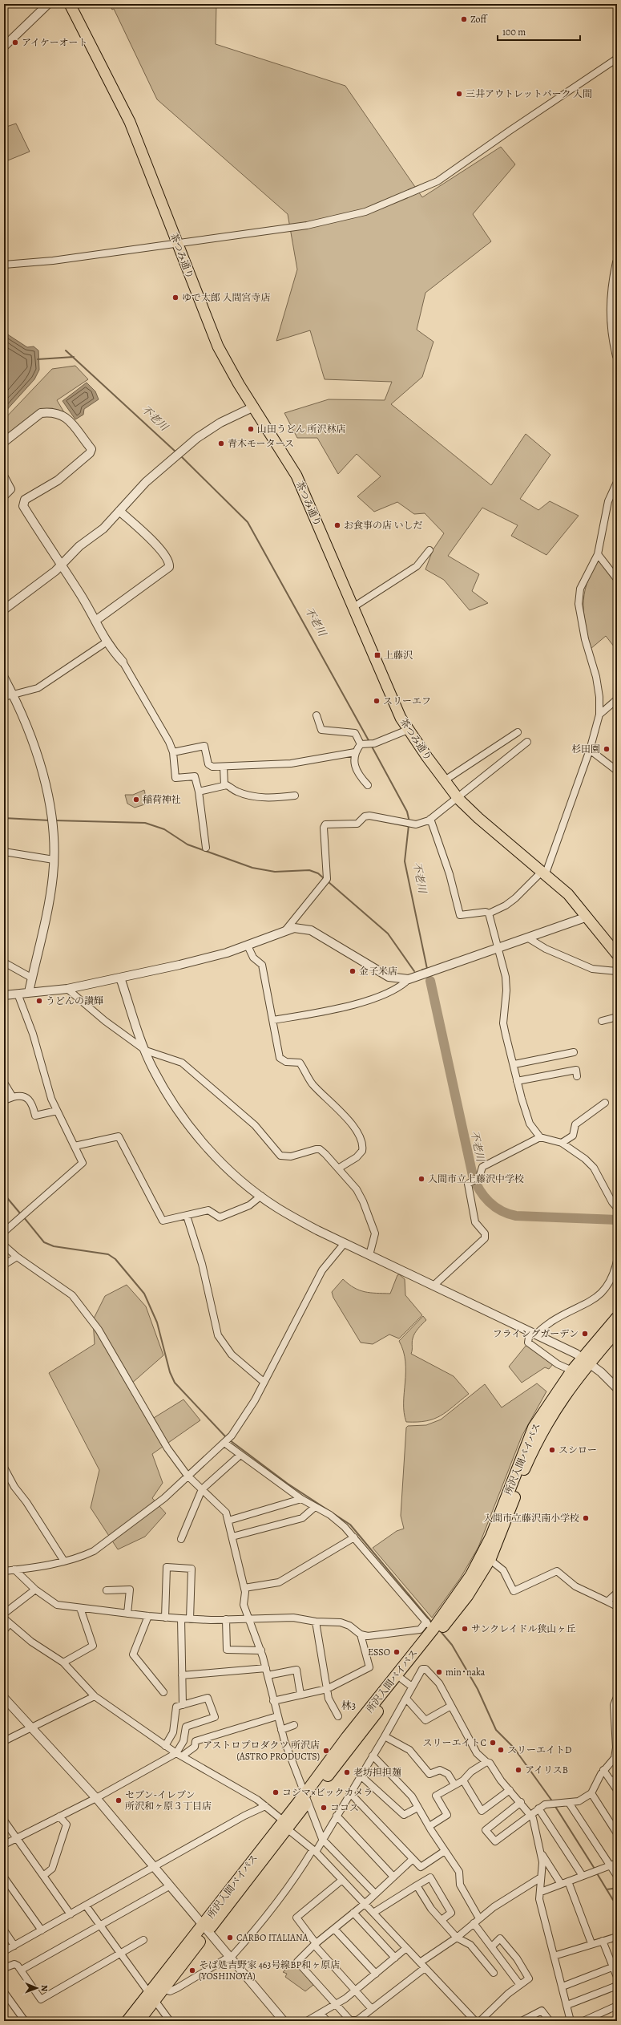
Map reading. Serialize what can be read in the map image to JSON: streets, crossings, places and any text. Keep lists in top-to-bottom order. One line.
{"streets":{"highway":["所沢入間バイパス"],"main road":["茶つみ通り"]},"districts":["林3"],"water":["不老川"],"places":{"other":["Zoff","アイケーオート","三井アウトレットパーク 入間","ゆで太郎 入間宮寺店","山田うどん 所沢林店","青木モータース","お食事の店 いしだ","スリーエフ","杉田園","稲荷神社","金子米店","うどんの讃輝","入間市立上藤沢中学校","フライングガーデン","スシロー","入間市立藤沢南小学校","サンクレイドル狭山ヶ丘","ESSO","min･naka","スリーエイトC","スリーエイトD","アストロプロダクツ 所沢店 (ASTRO PRODUCTS)","アイリスB","老坊担担麺","コジマ×ビックカメラ","セブン-イレブン 所沢和ヶ原３丁目店","ココス","CARBO ITALIANA","そば処吉野家 463号線BP和ヶ原店 (YOSHINOYA)"],"transit":["上藤沢"]},"scale_bar":"100 m","north":"right"}
